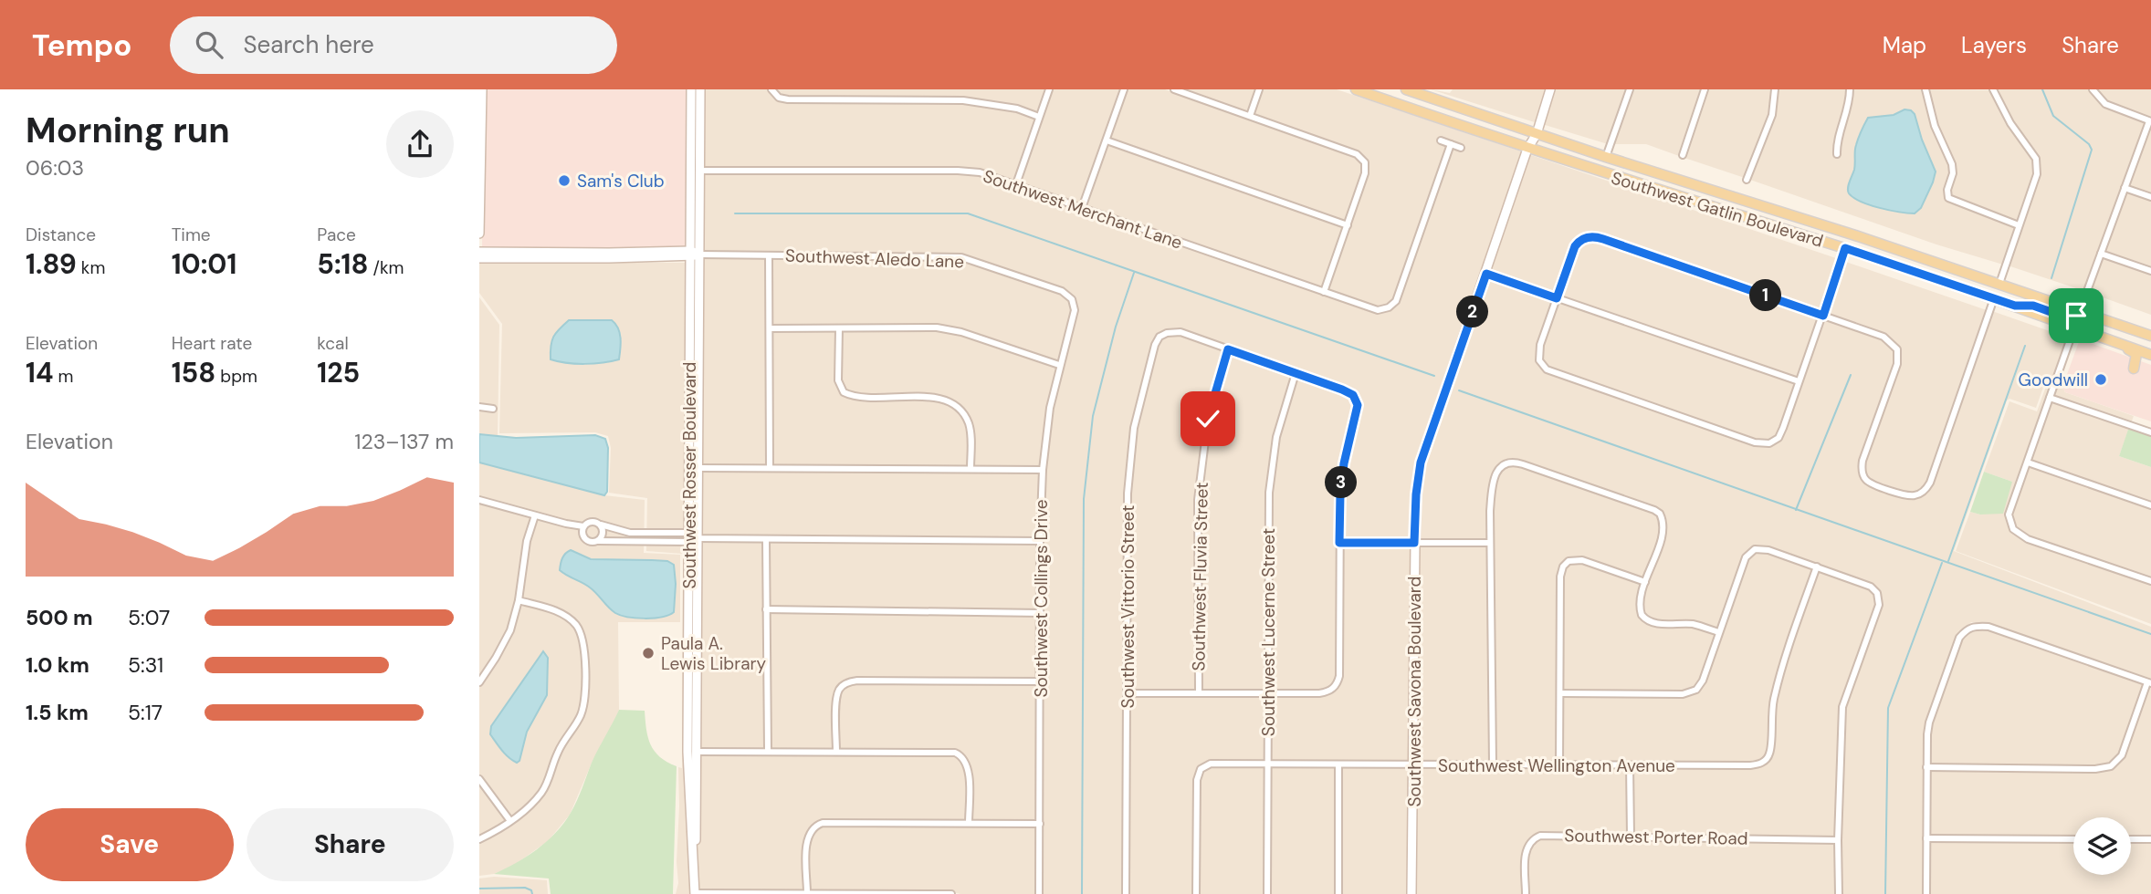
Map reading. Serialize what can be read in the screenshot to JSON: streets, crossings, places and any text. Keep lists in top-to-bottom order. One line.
{"streets":{"main road":["Southwest Gatlin Boulevard"],"street":["Southwest Merchant Lane","Southwest Aledo Lane","Southwest Rosser Boulevard","Southwest Fluvia Street","Southwest Collings Drive","Southwest Vittorio Street","Southwest Lucerne Street","Southwest Savona Boulevard","Southwest Wellington Avenue","Southwest Porter Road"]},"crossings":[["Southwest Merchant Lane","Southwest Rosser Boulevard"],["Southwest Gatlin Boulevard","Southwest Savona Boulevard"],["Southwest Aledo Lane","Southwest Rosser Boulevard"],["Southwest Aledo Lane","Southwest Collings Drive"],["Southwest Fluvia Street","Southwest Vittorio Street"],["Southwest Lucerne Street","Southwest Wellington Avenue"],["Southwest Savona Boulevard","Southwest Wellington Avenue"]],"places":["Sam's Club","Goodwill","Paula A. Lewis Library"],"page":{"header":"Tempo","search":"Search here","nav":["Map","Layers","Share"],"heading":["Morning run","06:03"],"stats":[["Distance","1.89 km"],["Time","10:01"],["Pace","5:18 /km"],["Elevation","14 m"],["Heart rate","158 bpm"],["kcal","125"]],"pins":["1","2","3"],"chart":["Elevation","123–137 m"],"list":[{"name":"500 m","note":"5:07"},{"name":"1.0 km","note":"5:31"},{"name":"1.5 km","note":"5:17"}],"buttons":["Save","Share"]}}
